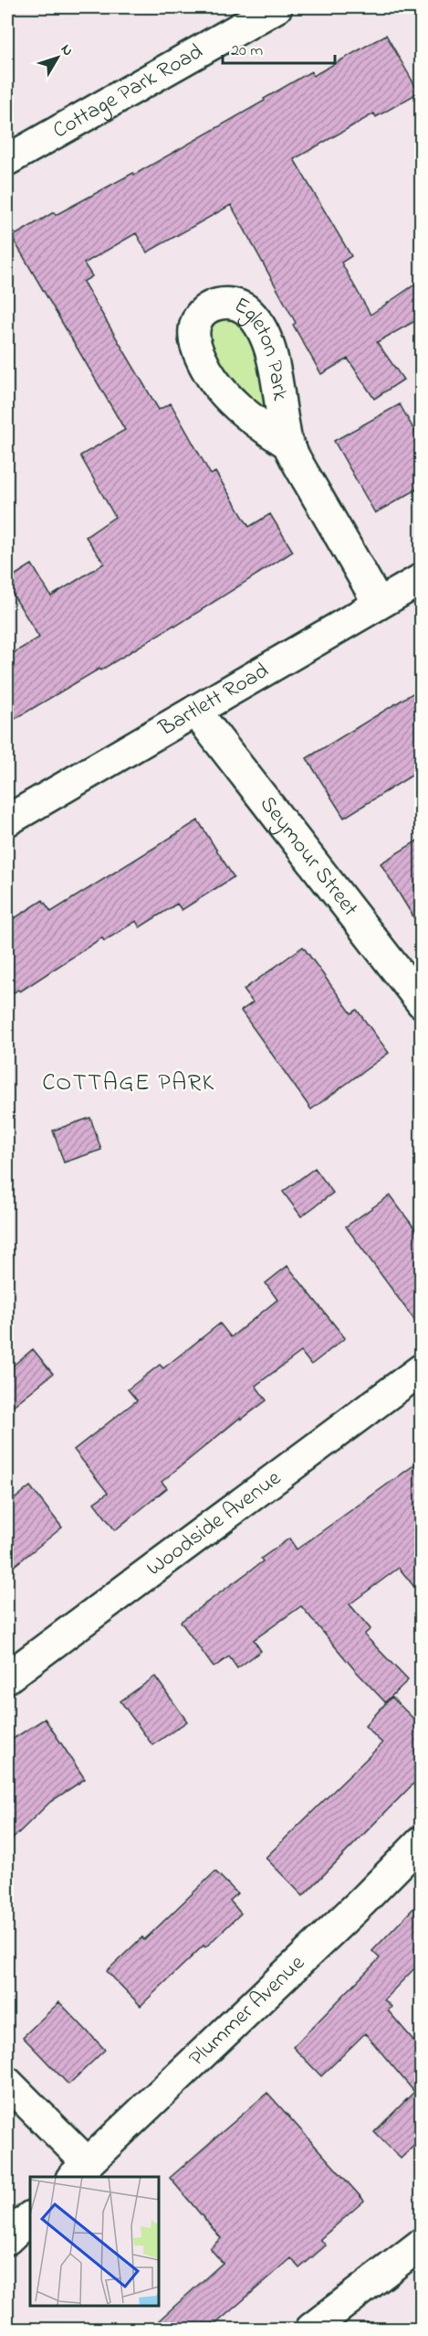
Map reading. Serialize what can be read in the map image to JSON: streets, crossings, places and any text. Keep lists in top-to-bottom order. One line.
{"streets":{"street":["Cottage Park Road","Bartlett Road","Seymour Street","Woodside Avenue","Plummer Avenue"]},"crossings":[["Bartlett Road","Seymour Street"]],"districts":["COTTAGE PARK"],"scale_bar":"20 m","north":"top right"}
